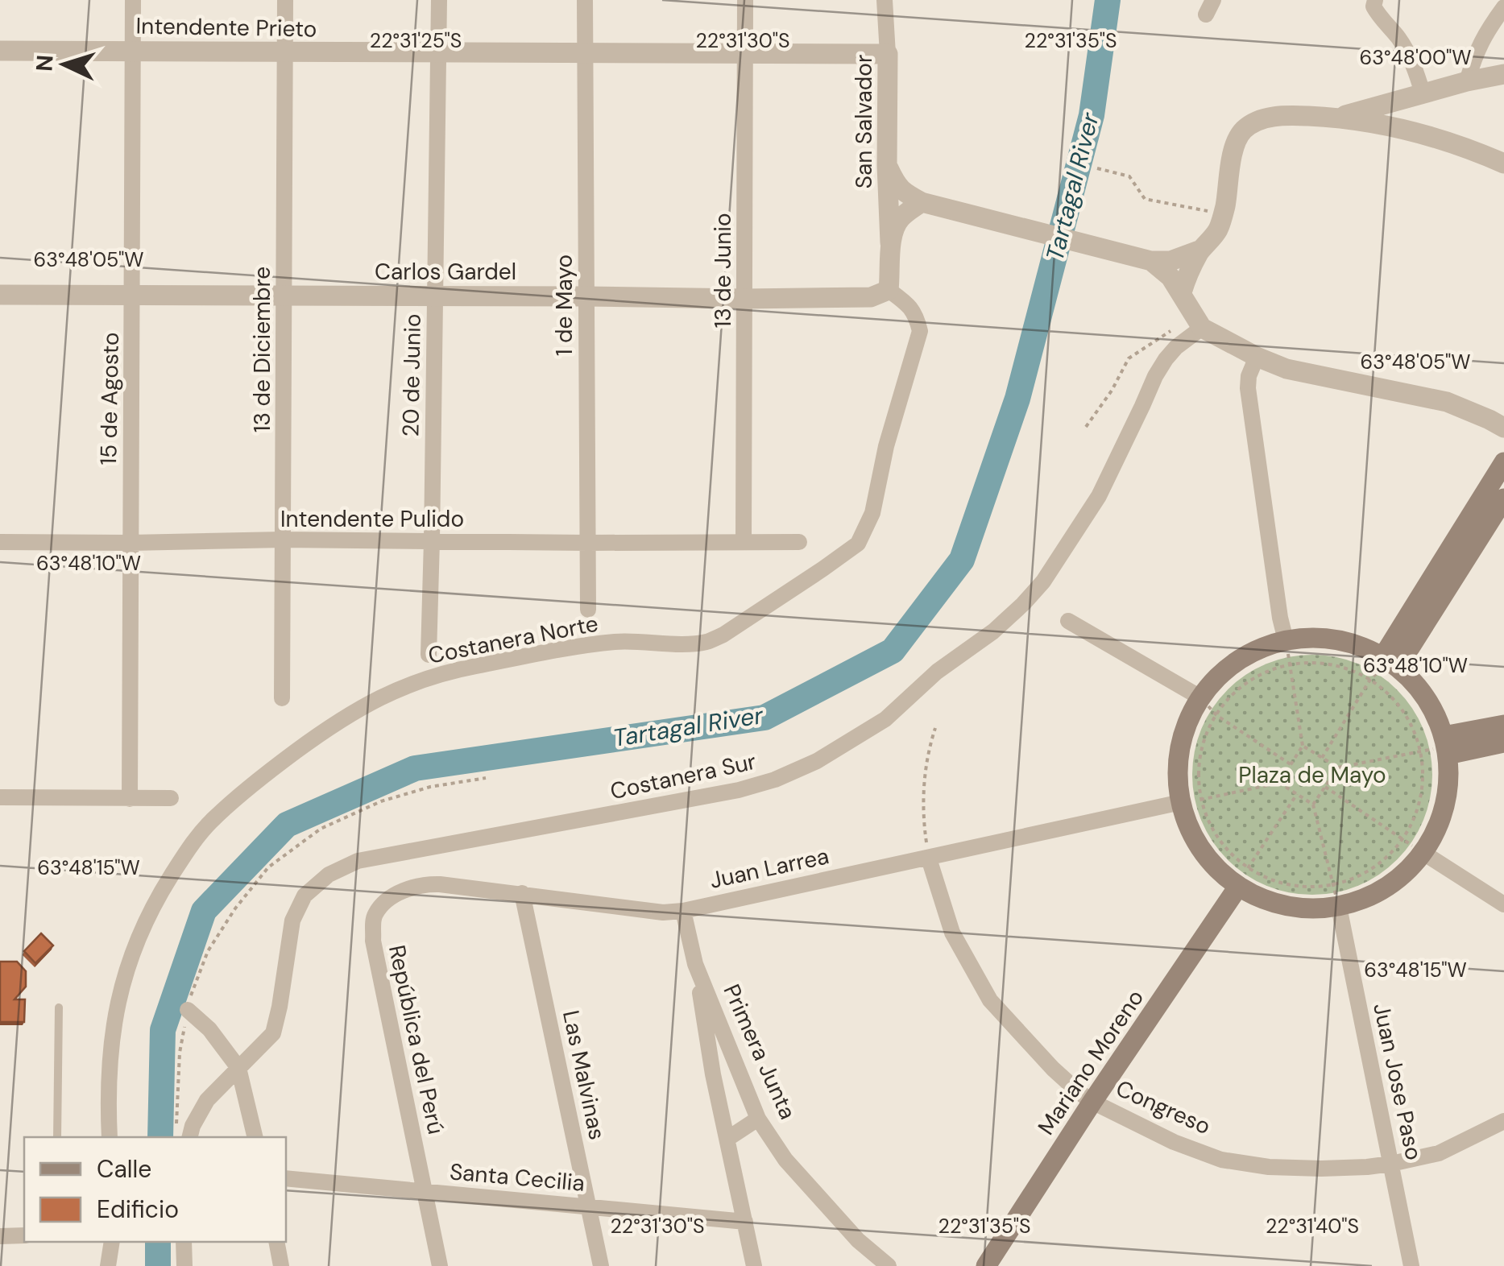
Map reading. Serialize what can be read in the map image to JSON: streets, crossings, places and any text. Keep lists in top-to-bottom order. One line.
{"streets":{"main road":["Mariano Moreno"],"street":["Intendente Prieto","San Salvador","13 de Junio","Carlos Gardel","1 de Mayo","13 de Diciembre","20 de Junio","15 de Agosto","Intendente Pulido","Costanera Norte","Costanera Sur","Juan Larrea","República del Perú","Primera Junta","Las Malvinas","Juan Jose Paso","Congreso","Santa Cecilia"]},"crossings":[["Intendente Prieto","San Salvador"],["Intendente Prieto","13 de Junio"],["Intendente Prieto","1 de Mayo"],["Intendente Prieto","13 de Diciembre"],["Intendente Prieto","20 de Junio"],["Intendente Prieto","15 de Agosto"],["San Salvador","Carlos Gardel"],["San Salvador","Costanera Norte"],["13 de Junio","Carlos Gardel"],["13 de Junio","Intendente Pulido"],["Carlos Gardel","1 de Mayo"],["Carlos Gardel","13 de Diciembre"],["Carlos Gardel","20 de Junio"],["Carlos Gardel","15 de Agosto"],["Carlos Gardel","Costanera Norte"],["1 de Mayo","Intendente Pulido"],["13 de Diciembre","Intendente Pulido"],["20 de Junio","Intendente Pulido"],["15 de Agosto","Intendente Pulido"],["Juan Larrea","República del Perú"],["Juan Larrea","Primera Junta"],["Juan Larrea","Las Malvinas"],["Juan Larrea","Congreso"],["República del Perú","Santa Cecilia"],["Mariano Moreno","Congreso"],["Las Malvinas","Santa Cecilia"],["Juan Jose Paso","Congreso"]],"water":["Tartagal River"],"parks":["Plaza de Mayo"],"legend":["Calle","Edificio"],"north":"left","coordinates":["22°31'25\"S","22°31'30\"S","22°31'35\"S","63°48'00\"W","63°48'05\"W","63°48'10\"W","63°48'15\"W","22°31'40\"S"]}
